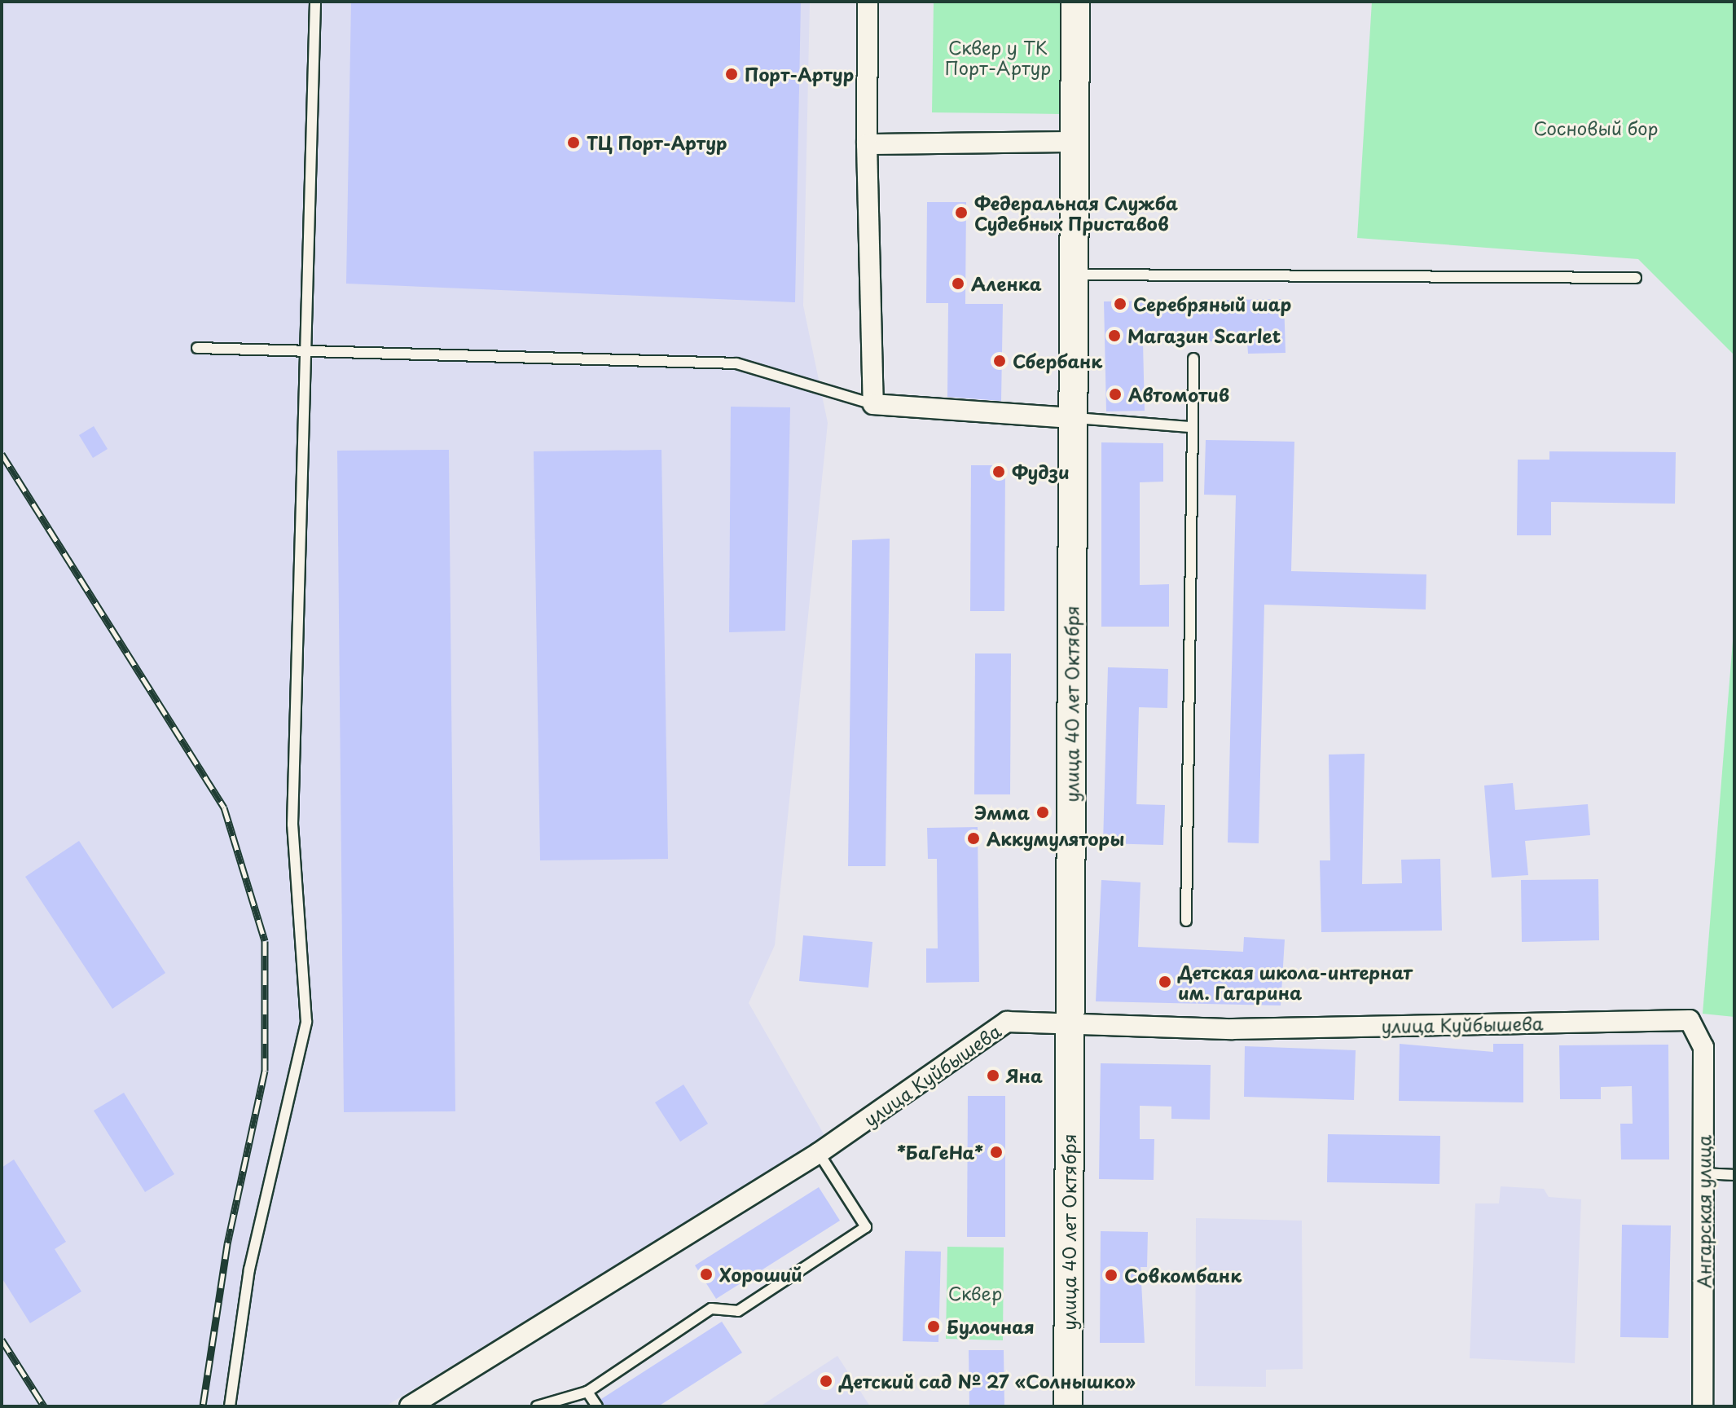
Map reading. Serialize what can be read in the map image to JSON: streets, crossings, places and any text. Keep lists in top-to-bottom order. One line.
{"streets":{"main road":["улица 40 лет Октября"],"street":["улица Куйбышева","Ангарская улица"]},"crossings":[["улица 40 лет Октября","улица Куйбышева"],["улица Куйбышева","Ангарская улица"]],"parks":["Сквер у ТК Порт-Артур","Сосновый бор","Сквер"],"places":["Порт-Артур","ТЦ Порт-Артур","Федеральная Служба Судебных Приставов","Аленка","Серебряный шар","Магазин Scarlet","Сбербанк","Автомотив","Фудзи","Эмма","Аккумуляторы","Детская школа-интернат им. Гагарина","Яна","*БаГеНа*","Хороший","Совкомбанк","Булочная","Детский сад № 27 «Солнышко»"]}
